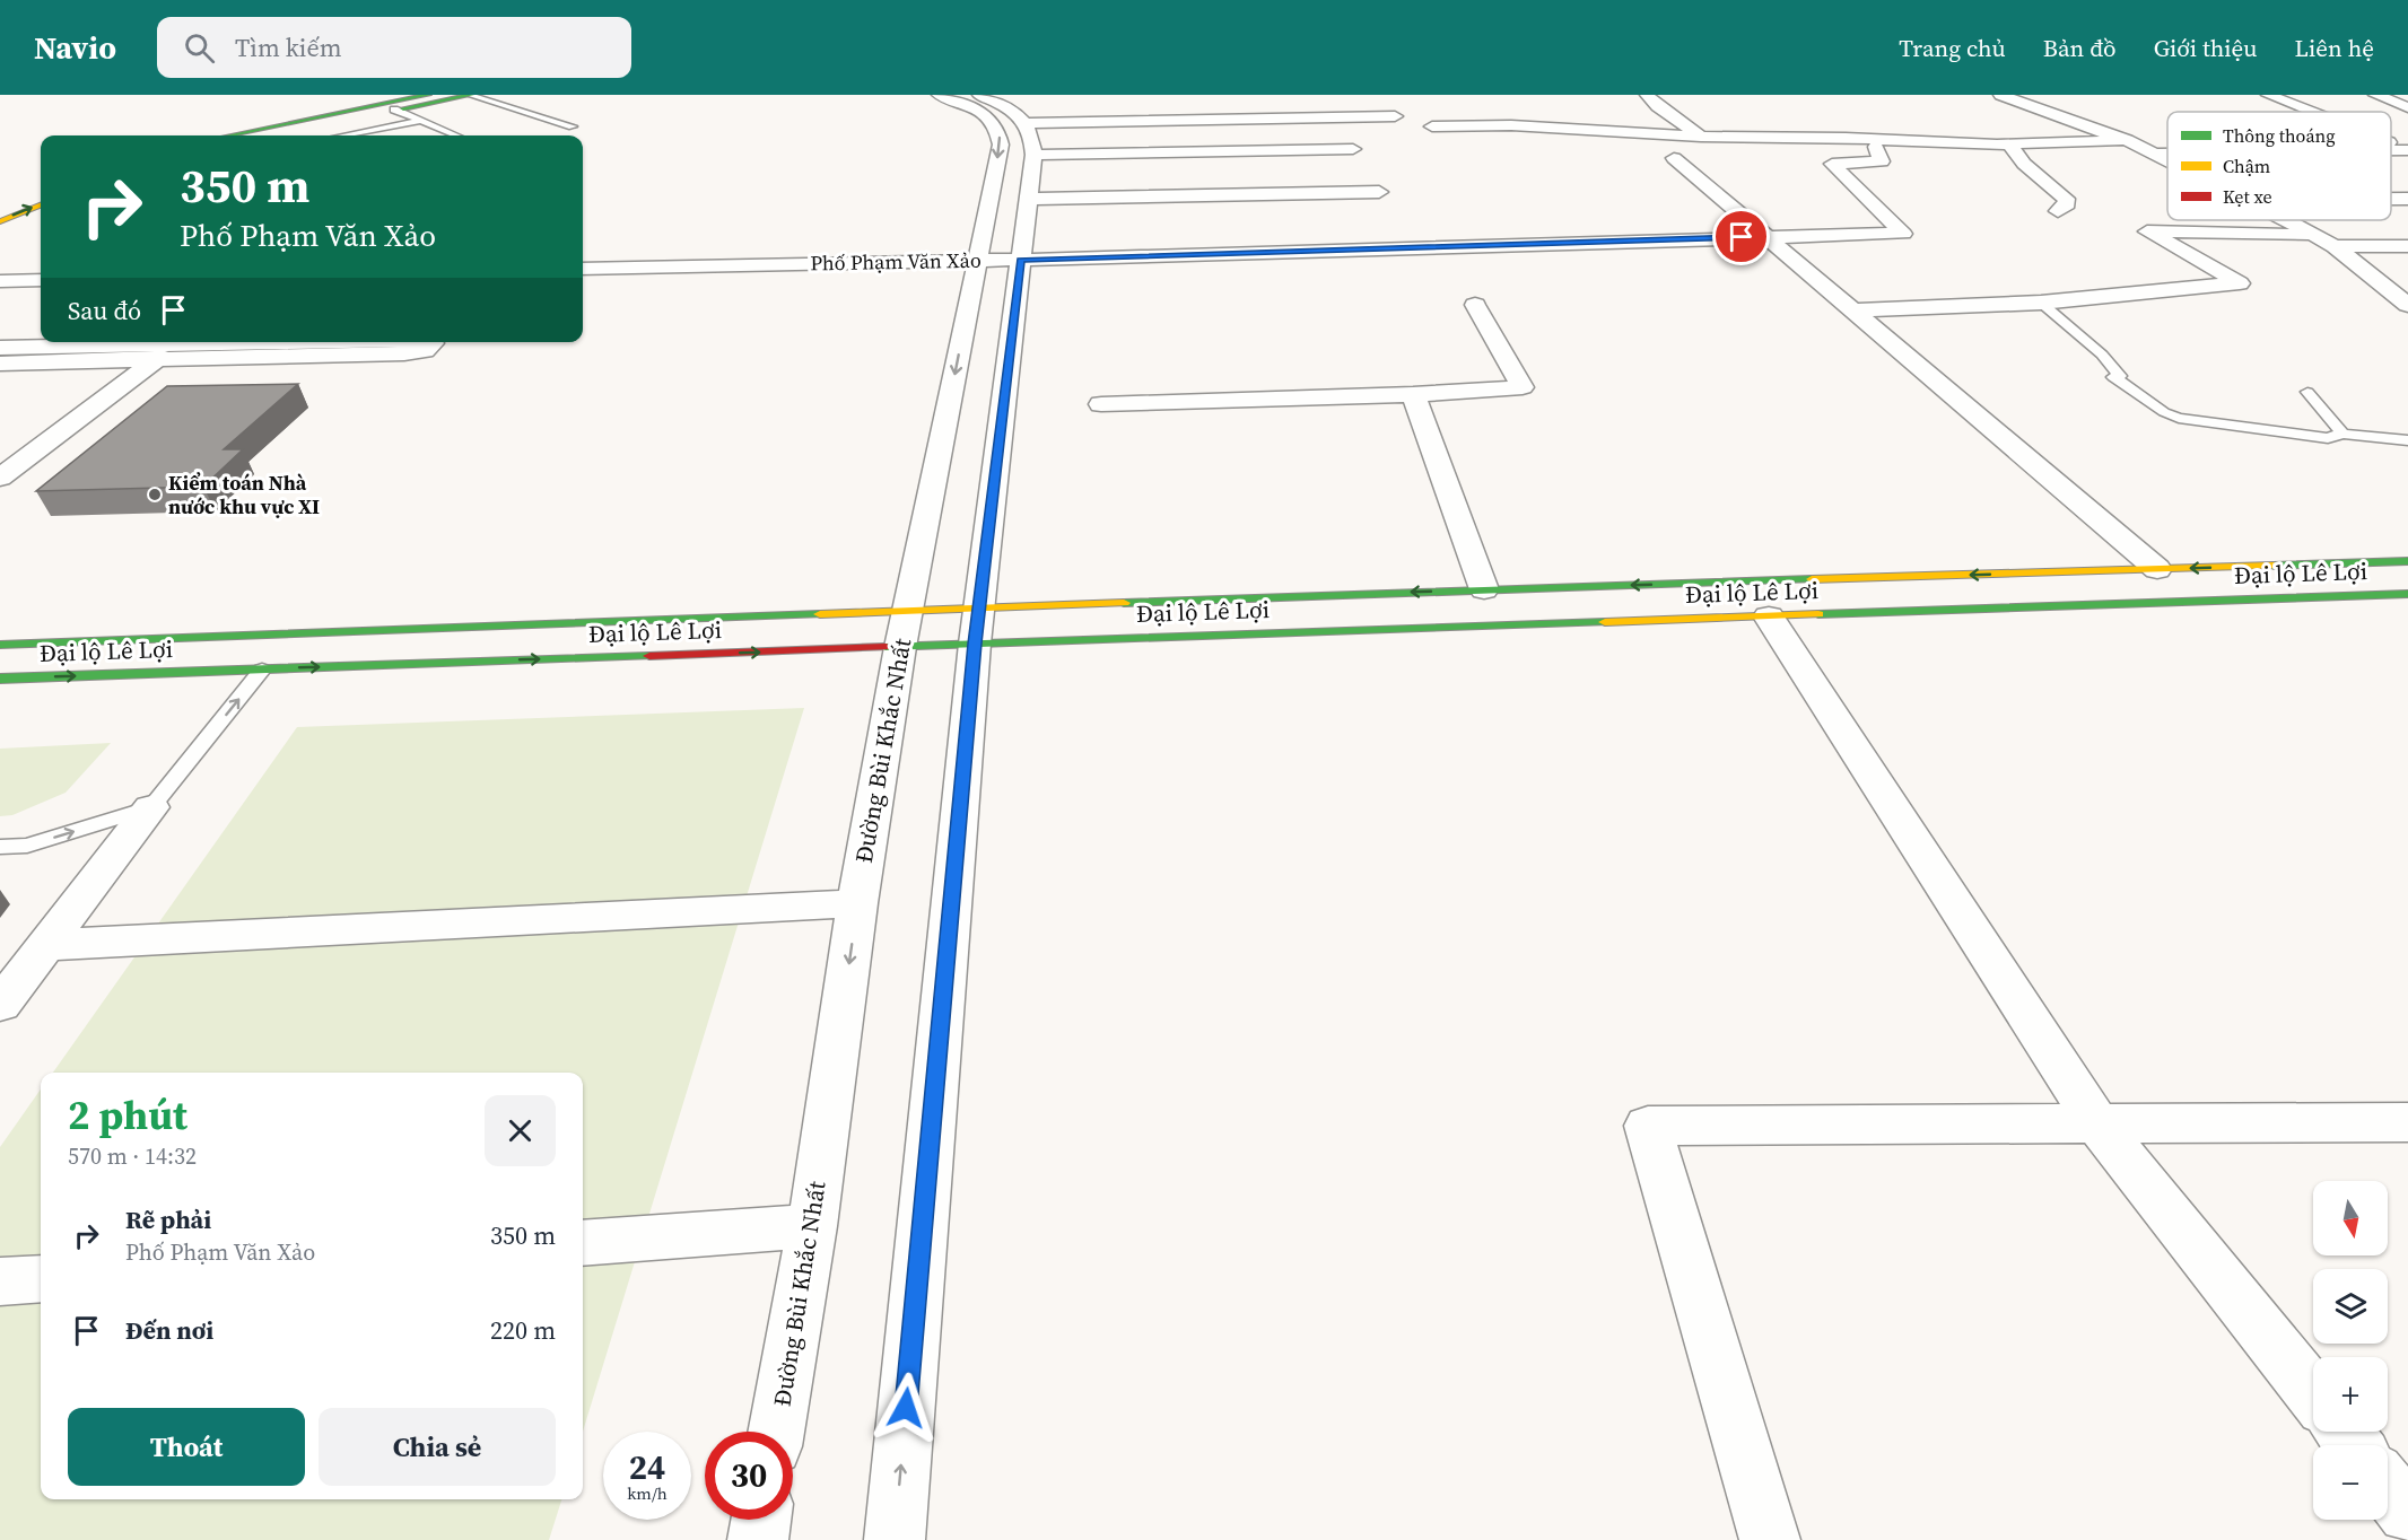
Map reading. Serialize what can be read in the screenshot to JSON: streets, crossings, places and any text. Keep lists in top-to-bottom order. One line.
{"streets":{"main road":["Đại lộ Lê Lợi"],"street":["Phố Phạm Văn Xảo","Đường Bùi Khắc Nhất"]},"crossings":[["Phố Phạm Văn Xảo","Đường Bùi Khắc Nhất"],["Đại lộ Lê Lợi","Đường Bùi Khắc Nhất"]],"places":["Kiểm toán Nhà nước khu vực XI"],"legend":["Thông thoáng","Chậm","Kẹt xe"],"north":"bottom","page":{"header":"Navio","search":"Tìm kiếm","nav":["Trang chủ","Bản đồ","Giới thiệu","Liên hệ"],"turn":["350 m","Phố Phạm Văn Xảo"],"then":"Sau đó","heading":["2 phút","570 m · 14:32"],"map_buttons":["+","−"],"list":[{"name":"Rẽ phải","note":"Phố Phạm Văn Xảo","value":"350 m"},{"name":"Đến nơi","value":"220 m"}],"buttons":["Thoát","Chia sẻ"],"speed":"24 km/h","limit":"30"}}
